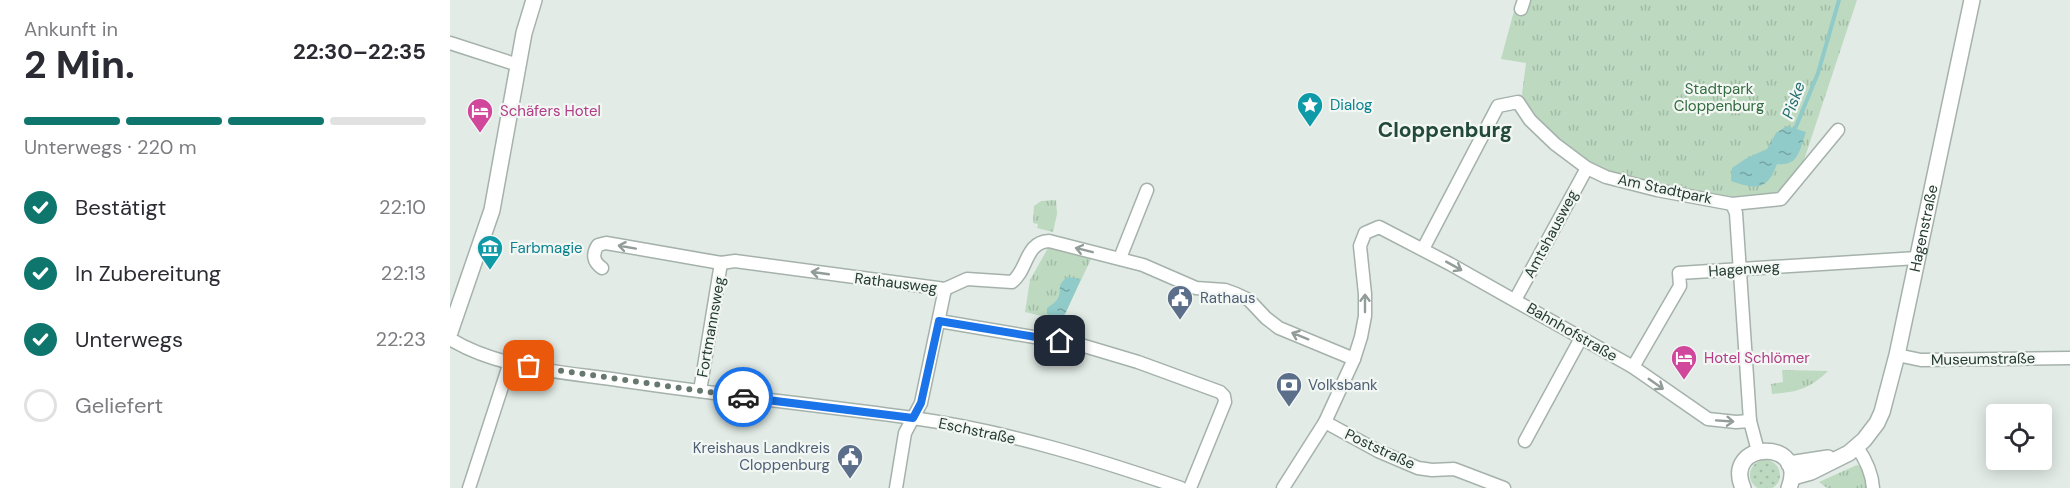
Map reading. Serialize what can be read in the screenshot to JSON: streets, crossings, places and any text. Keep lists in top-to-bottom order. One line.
{"streets":{"street":["Am Stadtpark","Hagenstraße","Amtshausweg","Hagenweg","Rathausweg","Fortmannsweg","Bahnhofstraße","Museumstraße","Eschstraße","Poststraße"]},"crossings":[["Am Stadtpark","Amtshausweg"],["Am Stadtpark","Hagenweg"],["Am Stadtpark","Bahnhofstraße"],["Hagenstraße","Hagenweg"],["Hagenstraße","Museumstraße"],["Amtshausweg","Bahnhofstraße"],["Hagenweg","Bahnhofstraße"],["Rathausweg","Fortmannsweg"],["Rathausweg","Bahnhofstraße"],["Fortmannsweg","Eschstraße"]],"one_way":["Rathausweg"],"districts":["Cloppenburg"],"water":["Piske"],"parks":["Stadtpark Cloppenburg"],"places":{"place":["Dialog"],"hotel":["Schäfers Hotel","Hotel Schlömer"],"museum":["Farbmagie"],"public building":["Rathaus","Kreishaus Landkreis Cloppenburg"],"bank":["Volksbank"]},"page":{"heading":["2 Min.","Ankunft in","22:30–22:35"],"bar":"Unterwegs · 220 m","list":[["Bestätigt","22:10"],["In Zubereitung","22:13"],["Unterwegs","22:23"],"Geliefert"]}}
